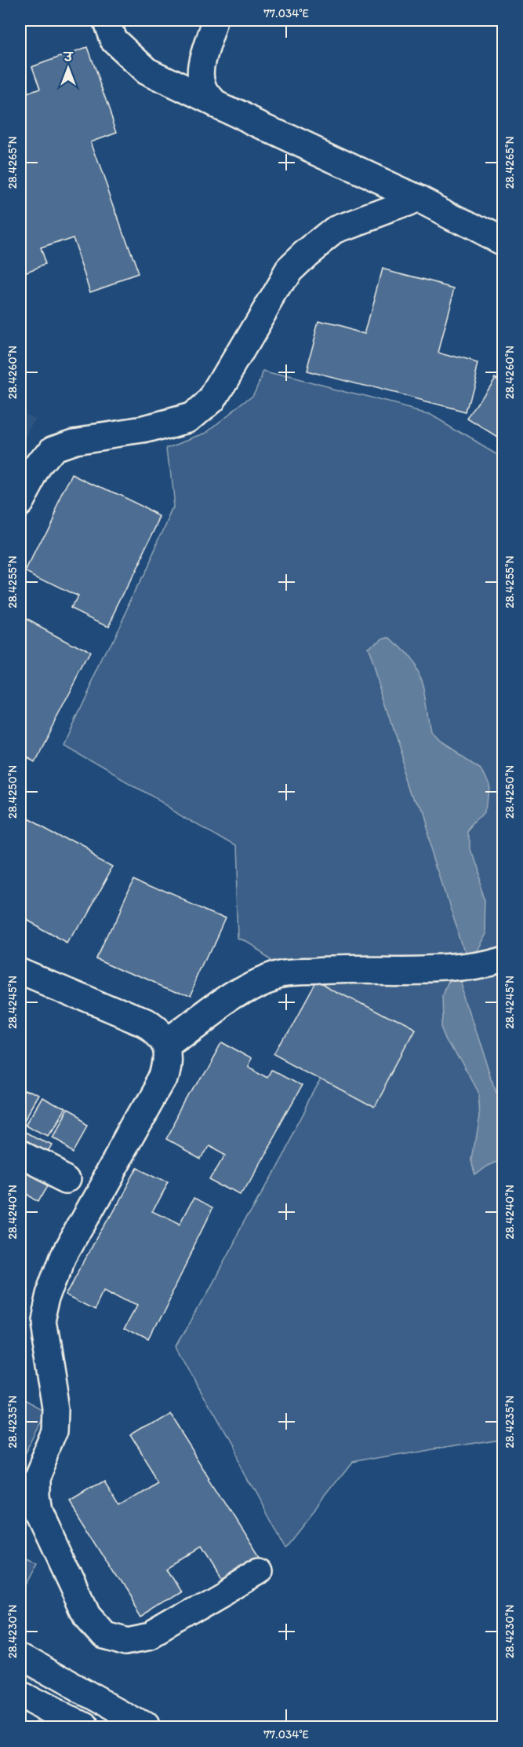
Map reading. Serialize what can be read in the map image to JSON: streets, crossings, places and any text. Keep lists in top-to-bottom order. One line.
{"north":"top","coordinates":["77.034°E","28.4265°N","28.4260°N","28.4255°N","28.4250°N","28.4245°N","28.4240°N","28.4235°N","28.4230°N"]}
